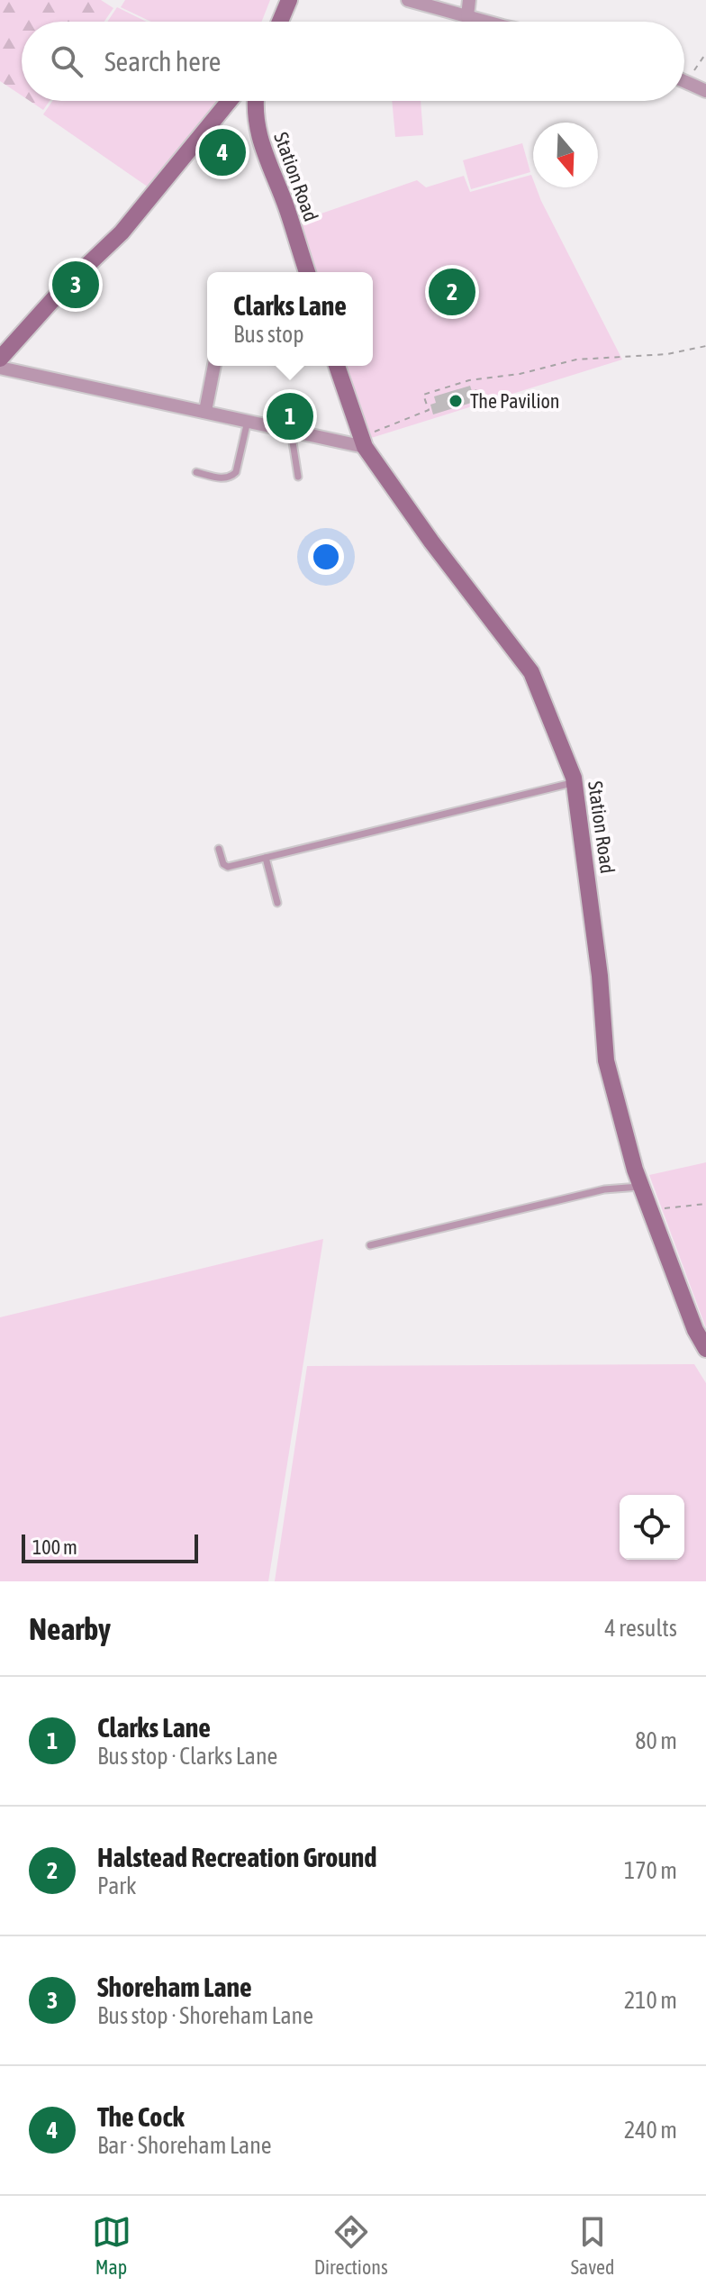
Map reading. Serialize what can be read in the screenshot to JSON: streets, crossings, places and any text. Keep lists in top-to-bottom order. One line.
{"streets":{"street":["Station Road"]},"places":["The Pavilion"],"scale_bar":"100 m","north":"bottom","page":{"search":"Search here","pins":["4","3","2","1"],"popup":["Clarks Lane","Bus stop"],"scale":"100 m","heading":["Nearby","4 results"],"list":[{"mark":"1","name":"Clarks Lane","note":"Bus stop · Clarks Lane","value":"80 m"},{"mark":"2","name":"Halstead Recreation Ground","note":"Park","value":"170 m"},{"mark":"3","name":"Shoreham Lane","note":"Bus stop · Shoreham Lane","value":"210 m"},{"mark":"4","name":"The Cock","note":"Bar · Shoreham Lane","value":"240 m"}],"nav":["Map","Directions","Saved"]}}
